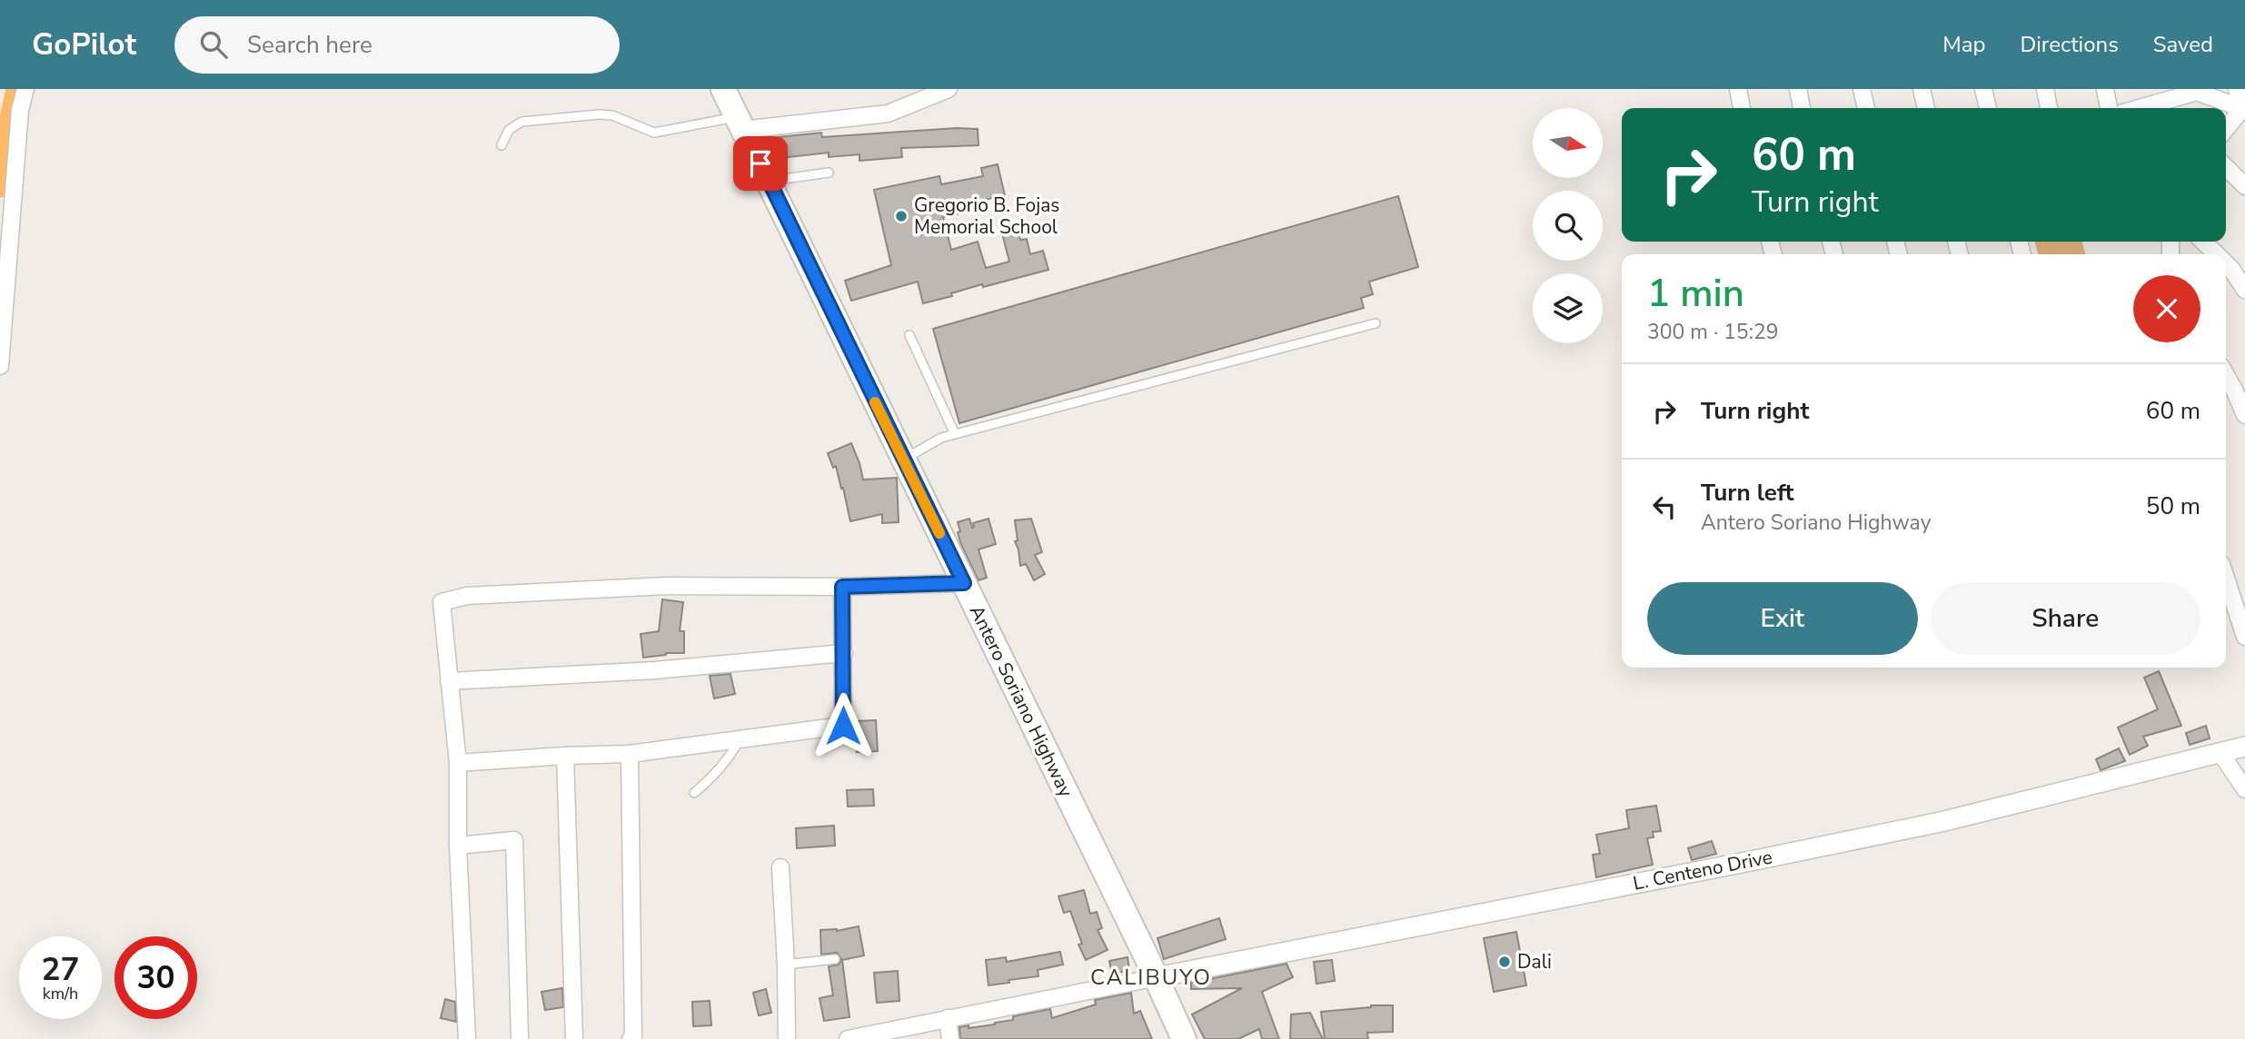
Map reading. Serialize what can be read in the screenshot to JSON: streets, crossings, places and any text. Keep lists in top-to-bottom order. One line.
{"streets":{"main road":["Antero Soriano Highway"],"street":["L. Centeno Drive"]},"crossings":[["Antero Soriano Highway","L. Centeno Drive"]],"districts":["CALIBUYO"],"places":["Gregorio B. Fojas Memorial School","Dali"],"north":"right","page":{"header":"GoPilot","search":"Search here","nav":["Map","Directions","Saved"],"turn":["60 m","Turn right"],"heading":["1 min","300 m · 15:29"],"list":[{"name":"Turn right","value":"60 m"},{"name":"Turn left","note":"Antero Soriano Highway","value":"50 m"}],"buttons":["Exit","Share"],"speed":"27 km/h","limit":"30"}}
